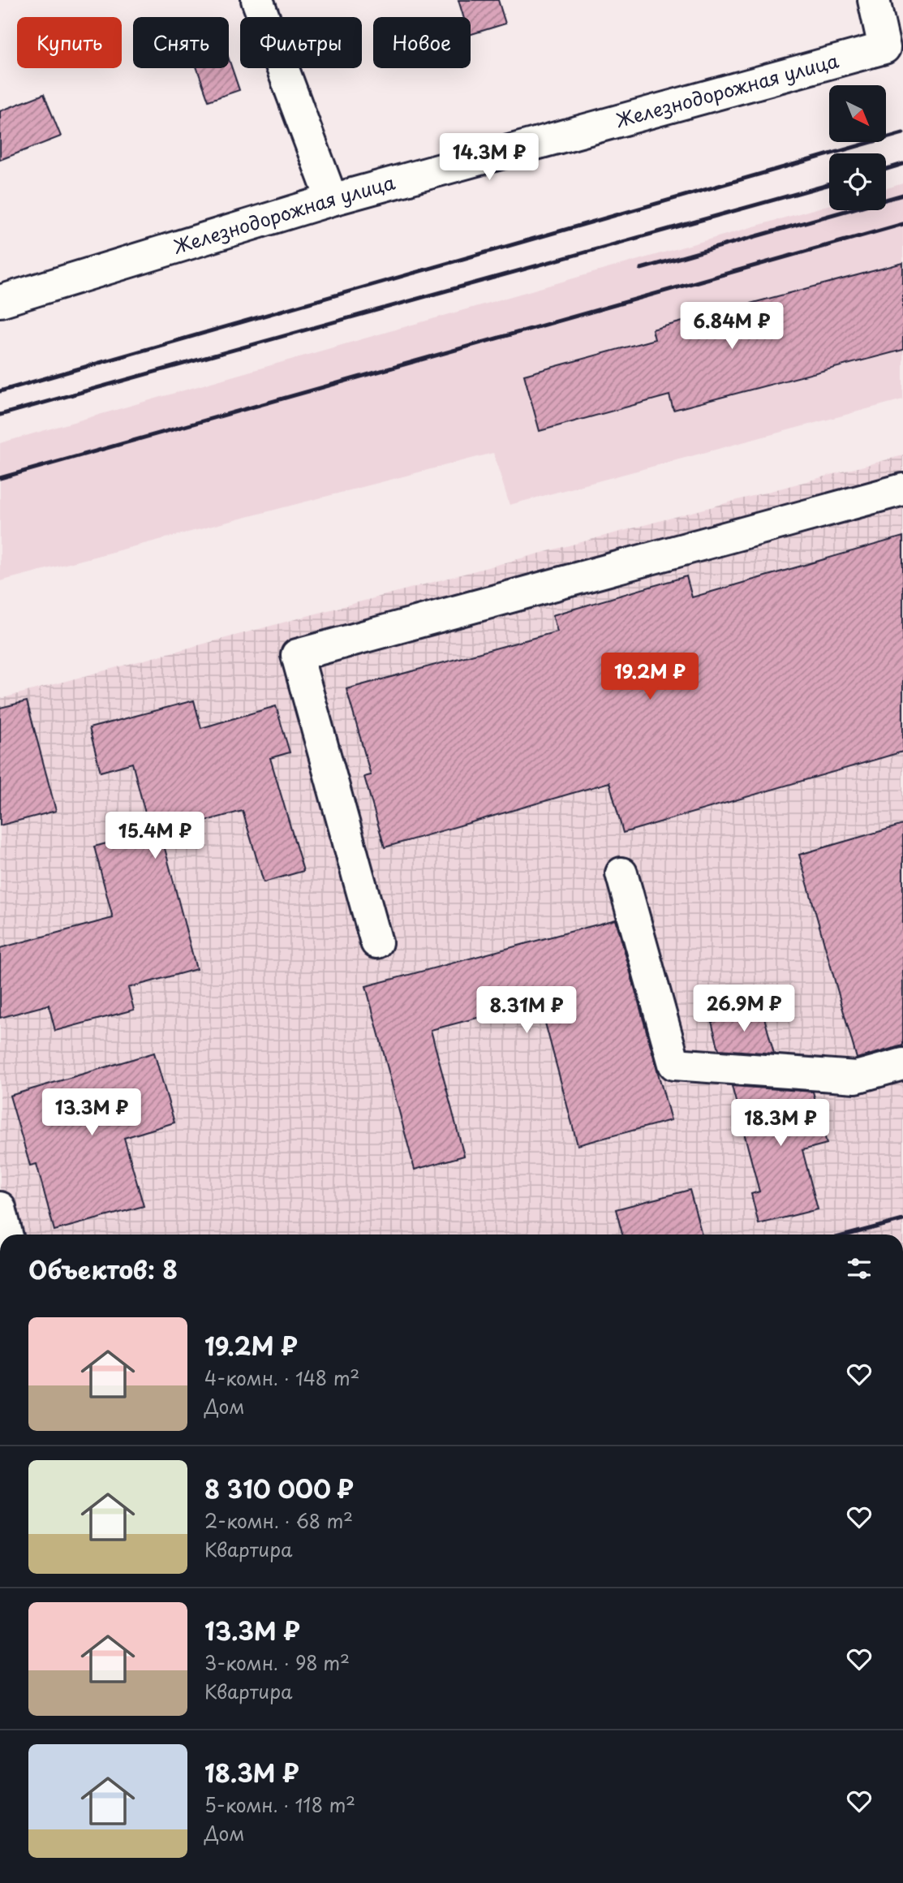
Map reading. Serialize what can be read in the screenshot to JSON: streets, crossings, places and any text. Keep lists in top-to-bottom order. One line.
{"streets":{"street":["Железнодорожная улица"]},"north":"bottom right","page":{"chip":["Купить","Снять","Фильтры","Новое"],"price":["14.3M ₽","6.84M ₽","19.2M ₽","15.4M ₽","26.9M ₽","8.31M ₽","13.3M ₽","18.3M ₽"],"heading":"Объектов: 8","list":[{"name":"19.2M ₽","note":"4-комн. · 148 m² · Дом"},{"name":"8 310 000 ₽","note":"2-комн. · 68 m² · Квартира"},{"name":"13.3M ₽","note":"3-комн. · 98 m² · Квартира"},{"name":"18.3M ₽","note":"5-комн. · 118 m² · Дом"}]}}
